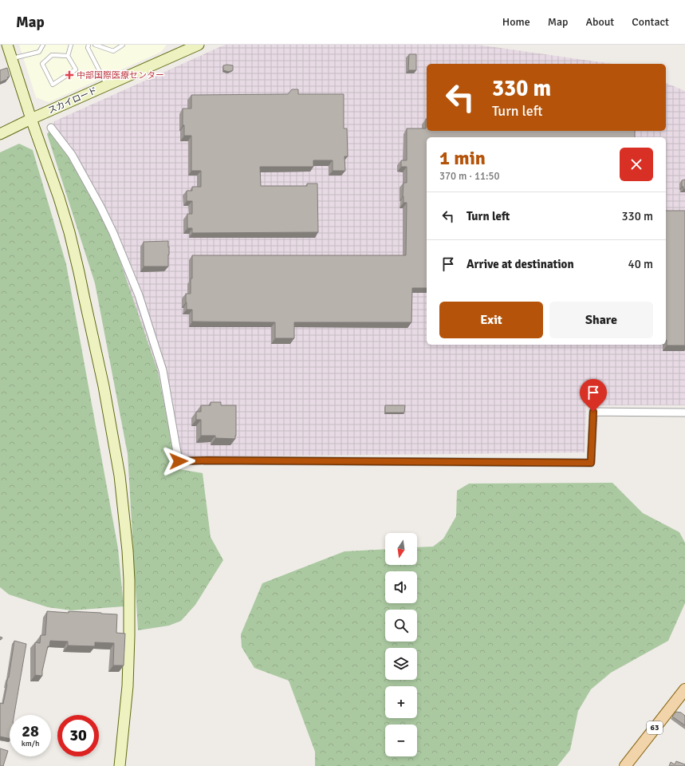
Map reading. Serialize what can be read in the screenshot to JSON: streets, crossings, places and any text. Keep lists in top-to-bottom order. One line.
{"streets":{"main road":["63"],"street":["スカイロード"]},"places":{"health":["中部国際医療センター"]},"north":"bottom","page":{"header":"Map","nav":["Home","Map","About","Contact"],"turn":["330 m","Turn left"],"heading":["1 min","370 m · 11:50"],"list":[{"name":"Turn left","value":"330 m"},{"name":"Arrive at destination","value":"40 m"}],"buttons":["Exit","Share"],"map_buttons":["+","−"],"speed":"28 km/h","limit":"30"}}
